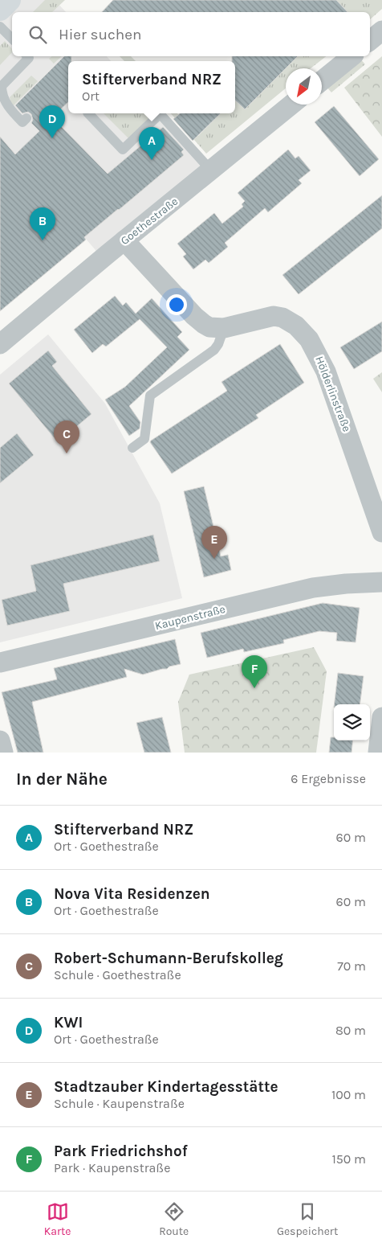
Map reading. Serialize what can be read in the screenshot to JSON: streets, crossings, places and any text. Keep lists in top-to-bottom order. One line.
{"streets":{"street":["Goethestraße","Hölderlinstraße","Kaupenstraße"]},"crossings":[["Goethestraße","Hölderlinstraße"]],"north":"bottom left","page":{"search":"Hier suchen","popup":["Stifterverband NRZ","Ort"],"pins":["D","A","B","C","E","F"],"heading":["In der Nähe","6 Ergebnisse"],"list":[{"mark":"A","name":"Stifterverband NRZ","note":"Ort · Goethestraße","value":"60 m"},{"mark":"B","name":"Nova Vita Residenzen","note":"Ort · Goethestraße","value":"60 m"},{"mark":"C","name":"Robert-Schumann-Berufskolleg","note":"Schule · Goethestraße","value":"70 m"},{"mark":"D","name":"KWI","note":"Ort · Goethestraße","value":"80 m"},{"mark":"E","name":"Stadtzauber Kindertagesstätte","note":"Schule · Kaupenstraße","value":"100 m"},{"mark":"F","name":"Park Friedrichshof","note":"Park · Kaupenstraße","value":"150 m"}],"nav":["Karte","Route","Gespeichert"]}}
